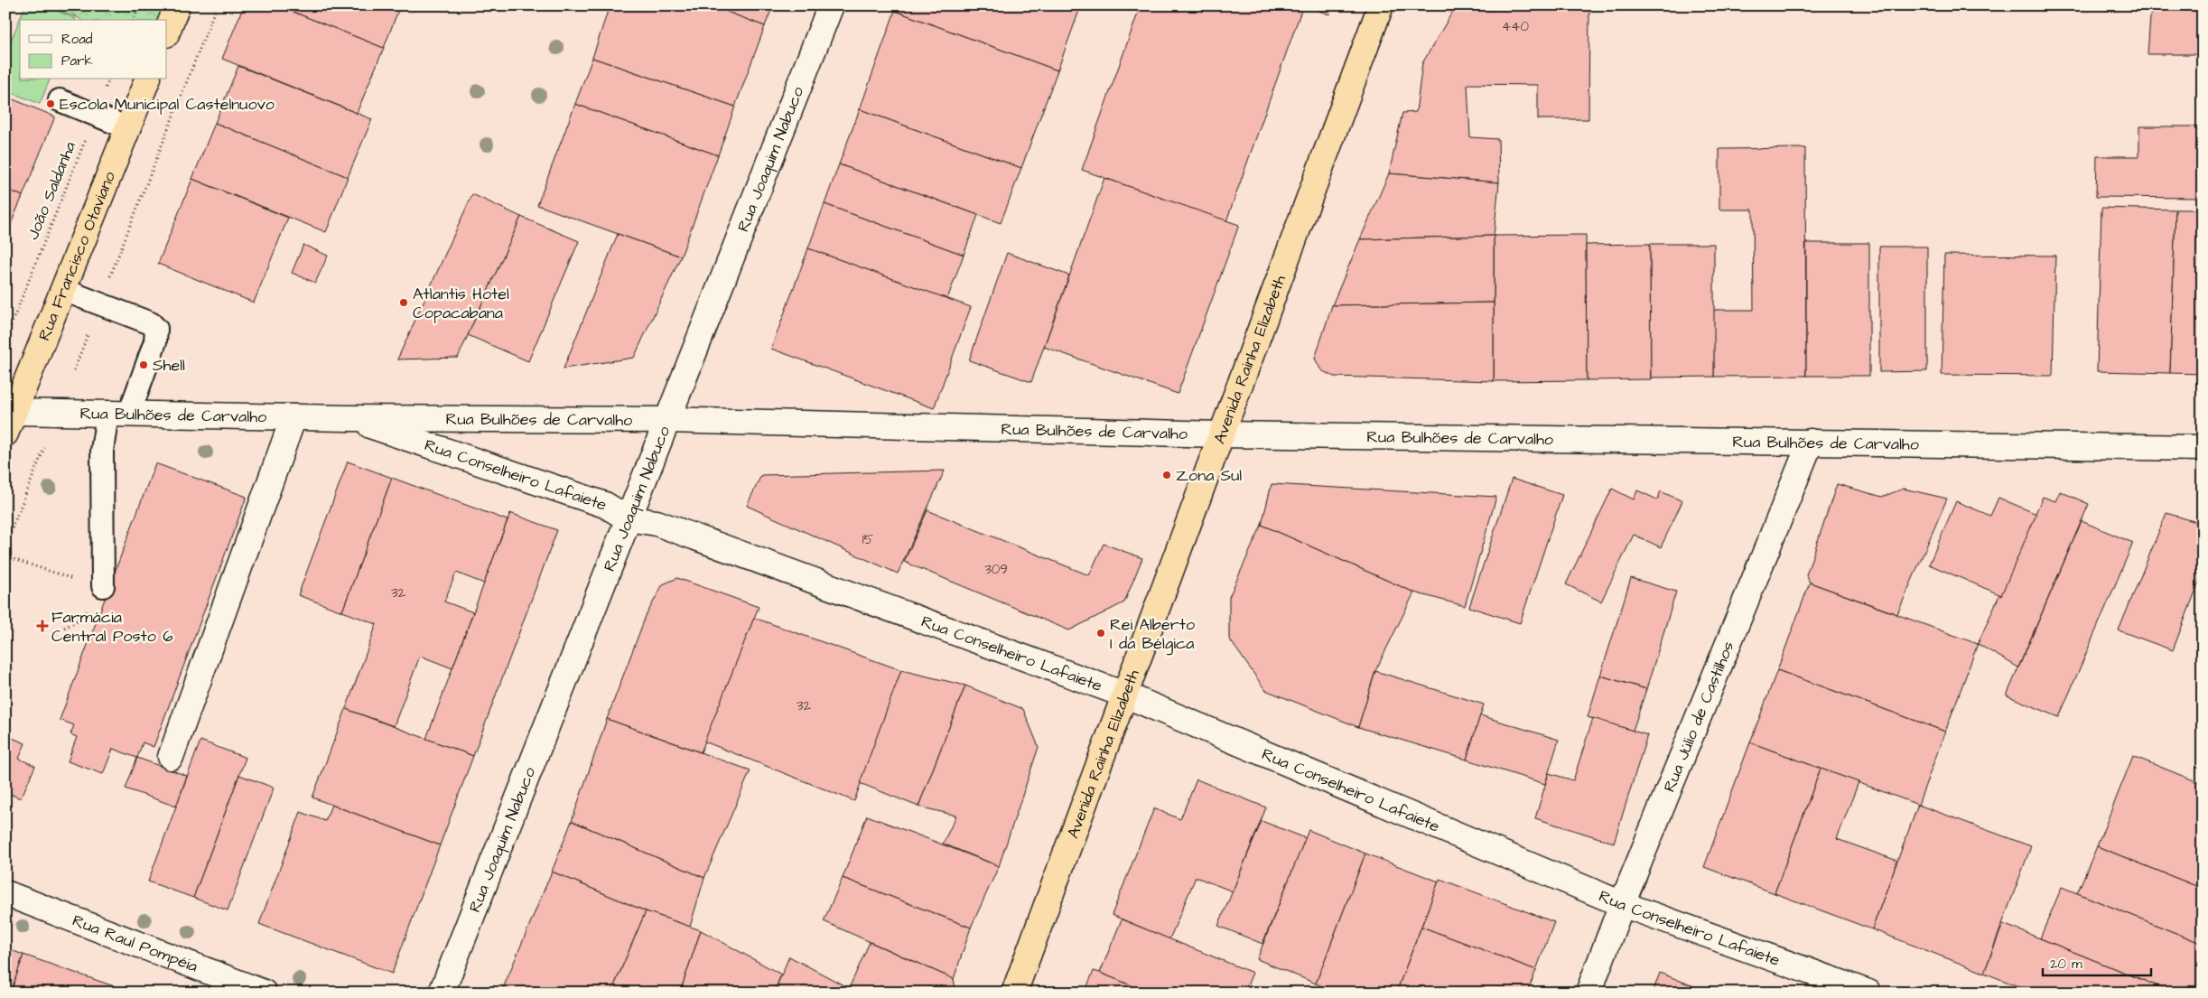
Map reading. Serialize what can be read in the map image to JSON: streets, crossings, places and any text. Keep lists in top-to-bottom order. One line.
{"streets":{"highway":["Rua Francisco Otaviano","Avenida Rainha Elizabeth"],"street":["Rua Joaquim Nabuco","Rua Bulhões de Carvalho","Rua Conselheiro Lafaiete","Rua Júlio de Castilhos","Rua Raul Pompéia"],"path":["João Saldanha"]},"crossings":[["Rua Joaquim Nabuco","Rua Bulhões de Carvalho"],["Rua Joaquim Nabuco","Rua Conselheiro Lafaiete"],["Rua Francisco Otaviano","Rua Bulhões de Carvalho"],["Avenida Rainha Elizabeth","Rua Bulhões de Carvalho"],["Avenida Rainha Elizabeth","Rua Conselheiro Lafaiete"],["Rua Bulhões de Carvalho","Rua Conselheiro Lafaiete"],["Rua Bulhões de Carvalho","Rua Júlio de Castilhos"],["Rua Conselheiro Lafaiete","Rua Júlio de Castilhos"]],"places":{"other":["Escola Municipal Castelnuovo","Atlantis Hotel Copacabana","Shell","Zona Sul","Rei Alberto I da Bélgica"],"health":["Farmácia Central Posto 6"]},"house_numbers":["440","15","309","32","32"],"legend":["Road","Park"],"scale_bar":"20 m"}
